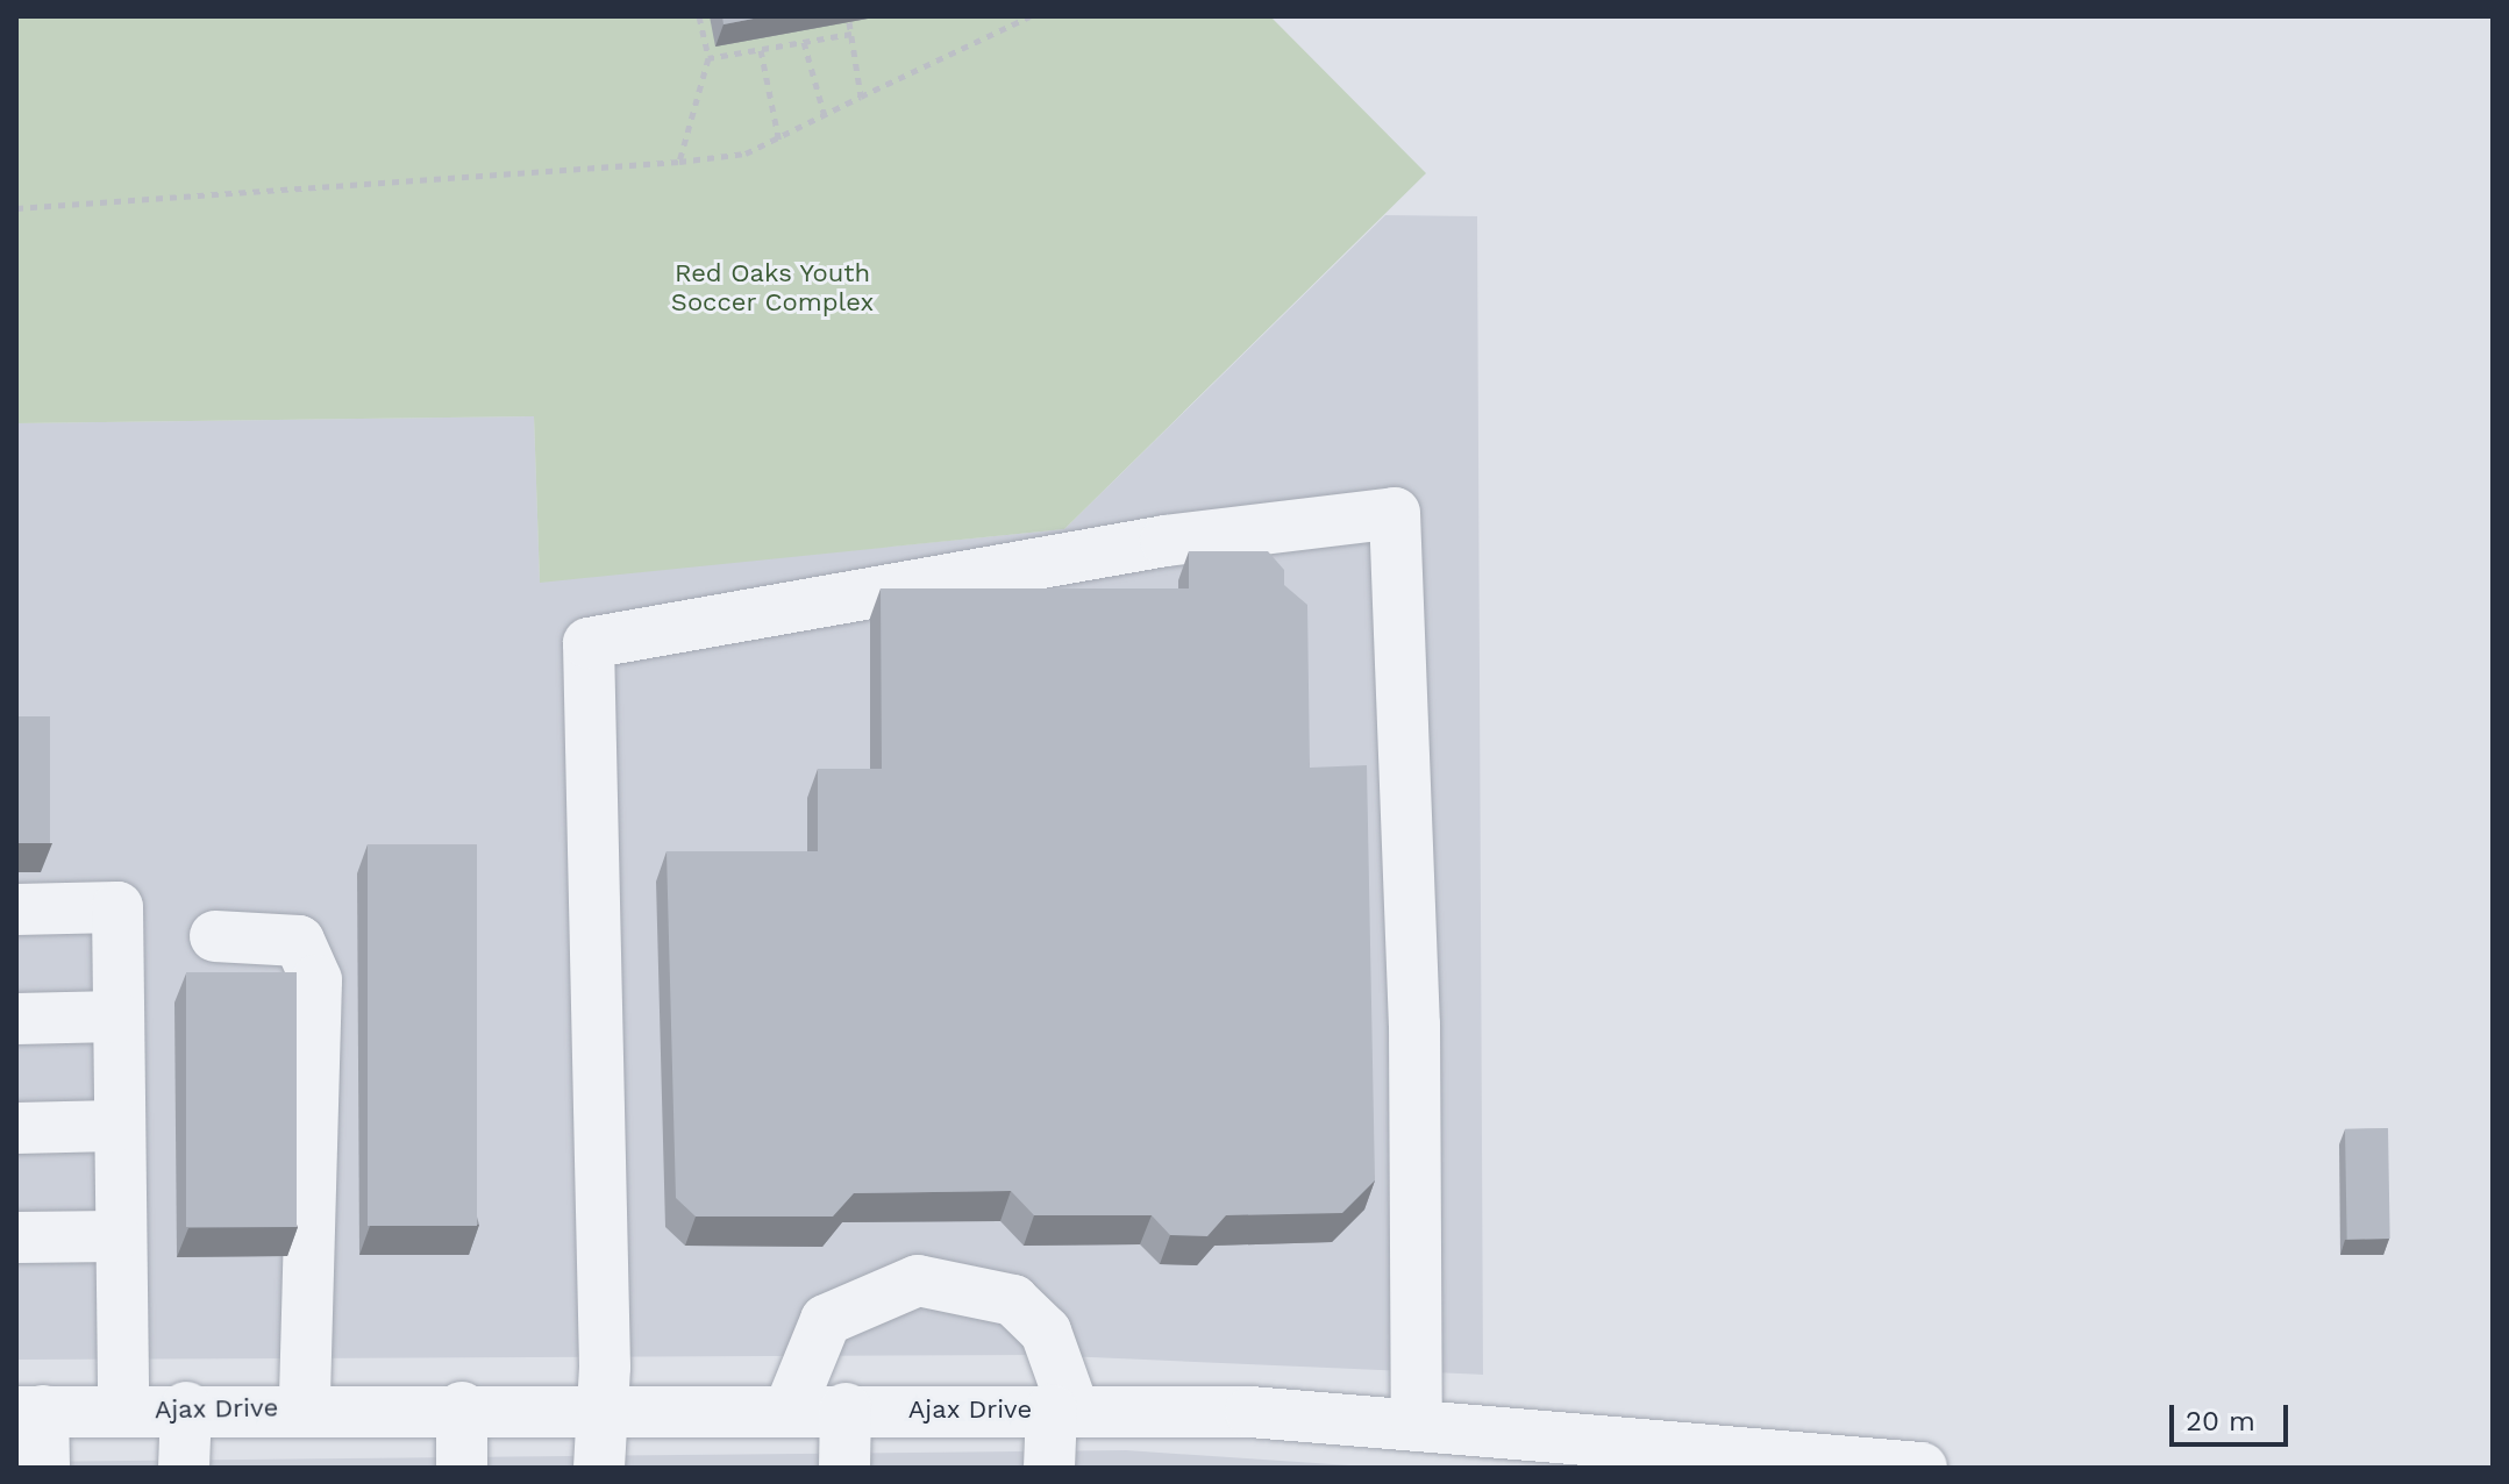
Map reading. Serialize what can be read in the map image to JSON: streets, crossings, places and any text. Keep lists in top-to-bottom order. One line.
{"streets":{"street":["Ajax Drive"]},"parks":["Red Oaks Youth Soccer Complex"],"scale_bar":"20 m"}
